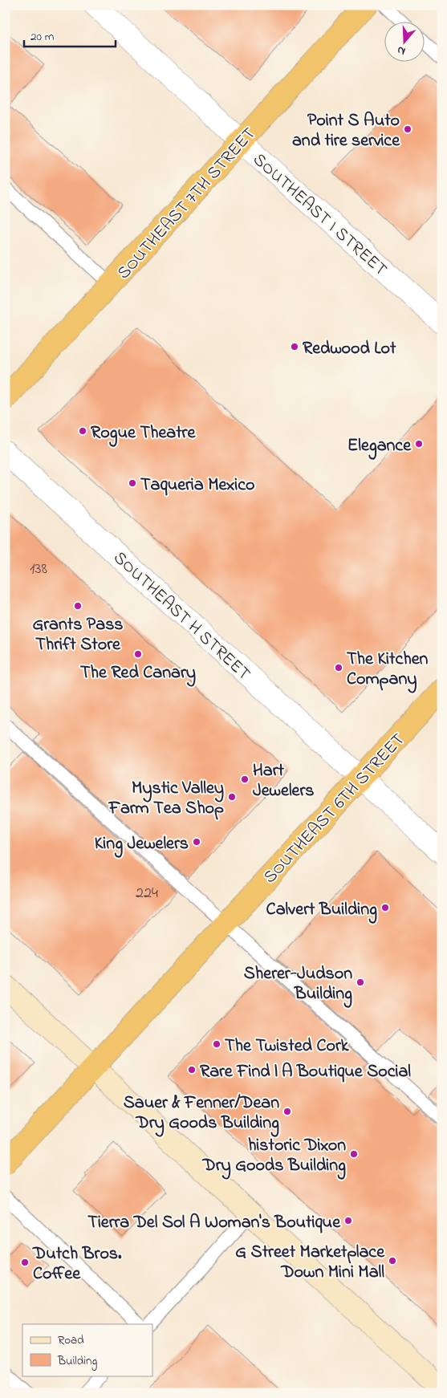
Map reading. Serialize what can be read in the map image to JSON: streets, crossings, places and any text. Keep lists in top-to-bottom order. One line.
{"streets":{"highway":["SOUTHEAST 7TH STREET","SOUTHEAST 6TH STREET"],"street":["SOUTHEAST I STREET","SOUTHEAST H STREET"]},"crossings":[["SOUTHEAST 7TH STREET","SOUTHEAST I STREET"],["SOUTHEAST H STREET","SOUTHEAST 6TH STREET"]],"places":["Point S Auto and tire service","Redwood Lot","Rogue Theatre","Elegance","Taqueria Mexico","Grants Pass Thrift Store","The Red Canary","The Kitchen Company","Hart Jewelers","Mystic Valley Farm Tea Shop","King Jewelers","Calvert Building","Sherer-Judson Building","The Twisted Cork","Rare Find | A Boutique Social","Sauer & Fenner/Dean Dry Goods Building","historic Dixon Dry Goods Building","Tierra Del Sol A Woman's Boutique","G Street Marketplace Down Mini Mall","Dutch Bros. Coffee"],"house_numbers":["138","224"],"legend":["Road","Building"],"scale_bar":"20 m","north":"bottom"}
